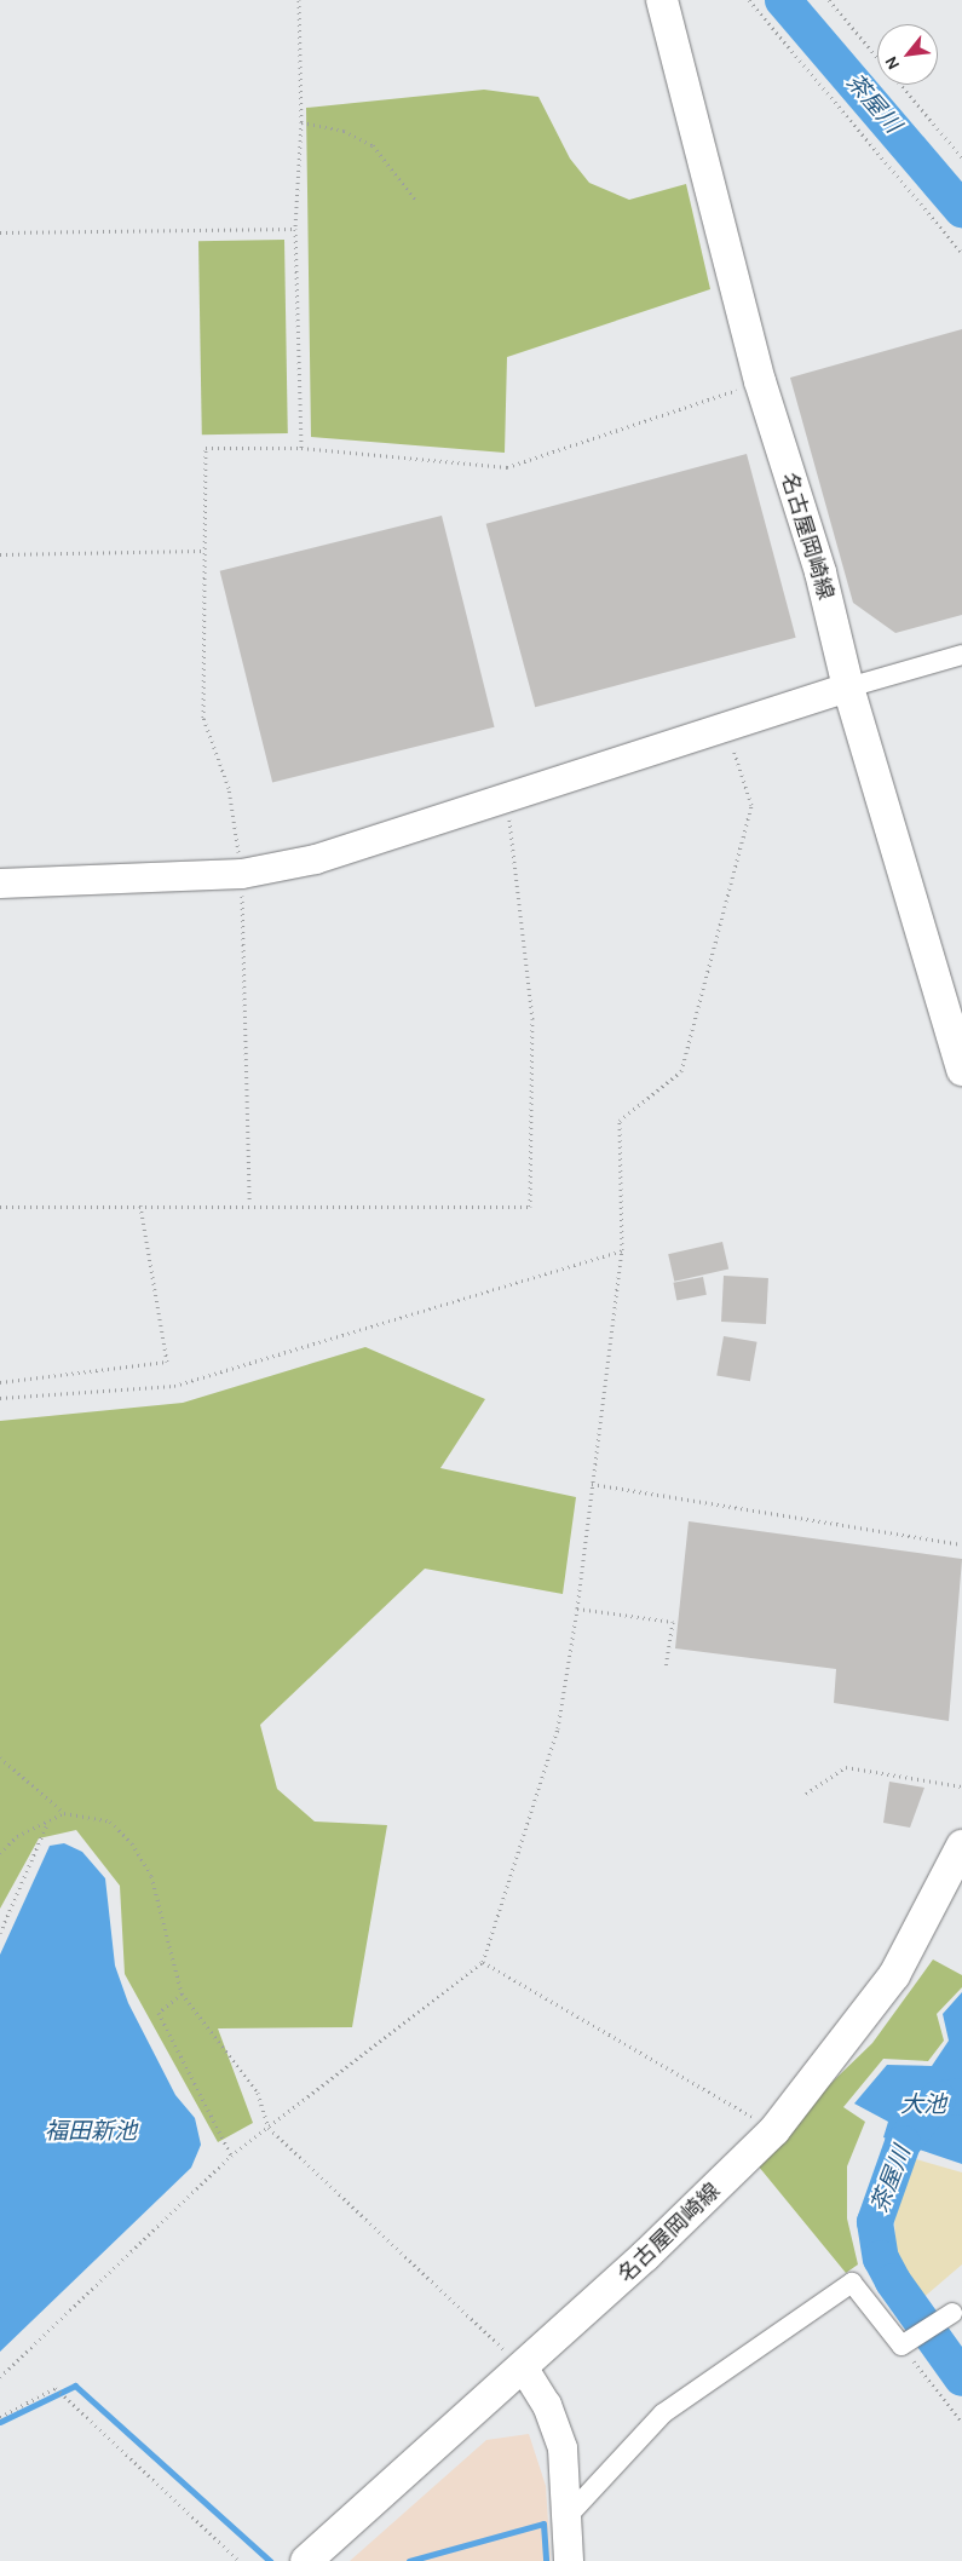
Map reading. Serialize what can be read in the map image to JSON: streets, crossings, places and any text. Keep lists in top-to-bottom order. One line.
{"streets":{"main road":["名古屋岡崎線"]},"water":["茶屋川","大池","福田新池"],"north":"bottom left"}
